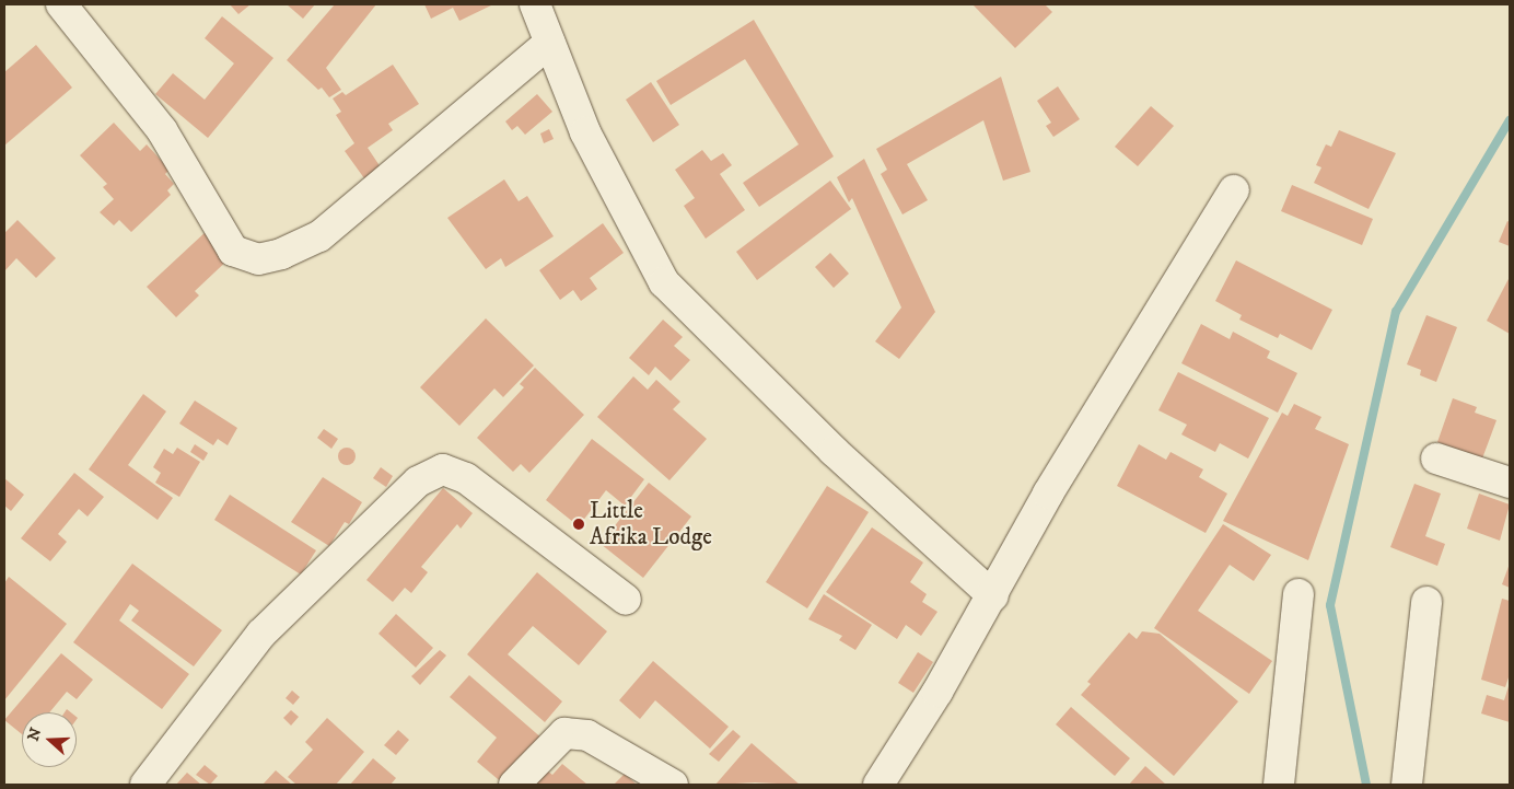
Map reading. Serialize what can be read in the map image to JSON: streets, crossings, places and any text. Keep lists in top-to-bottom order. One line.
{"places":["Little Afrika Lodge"],"north":"left"}
